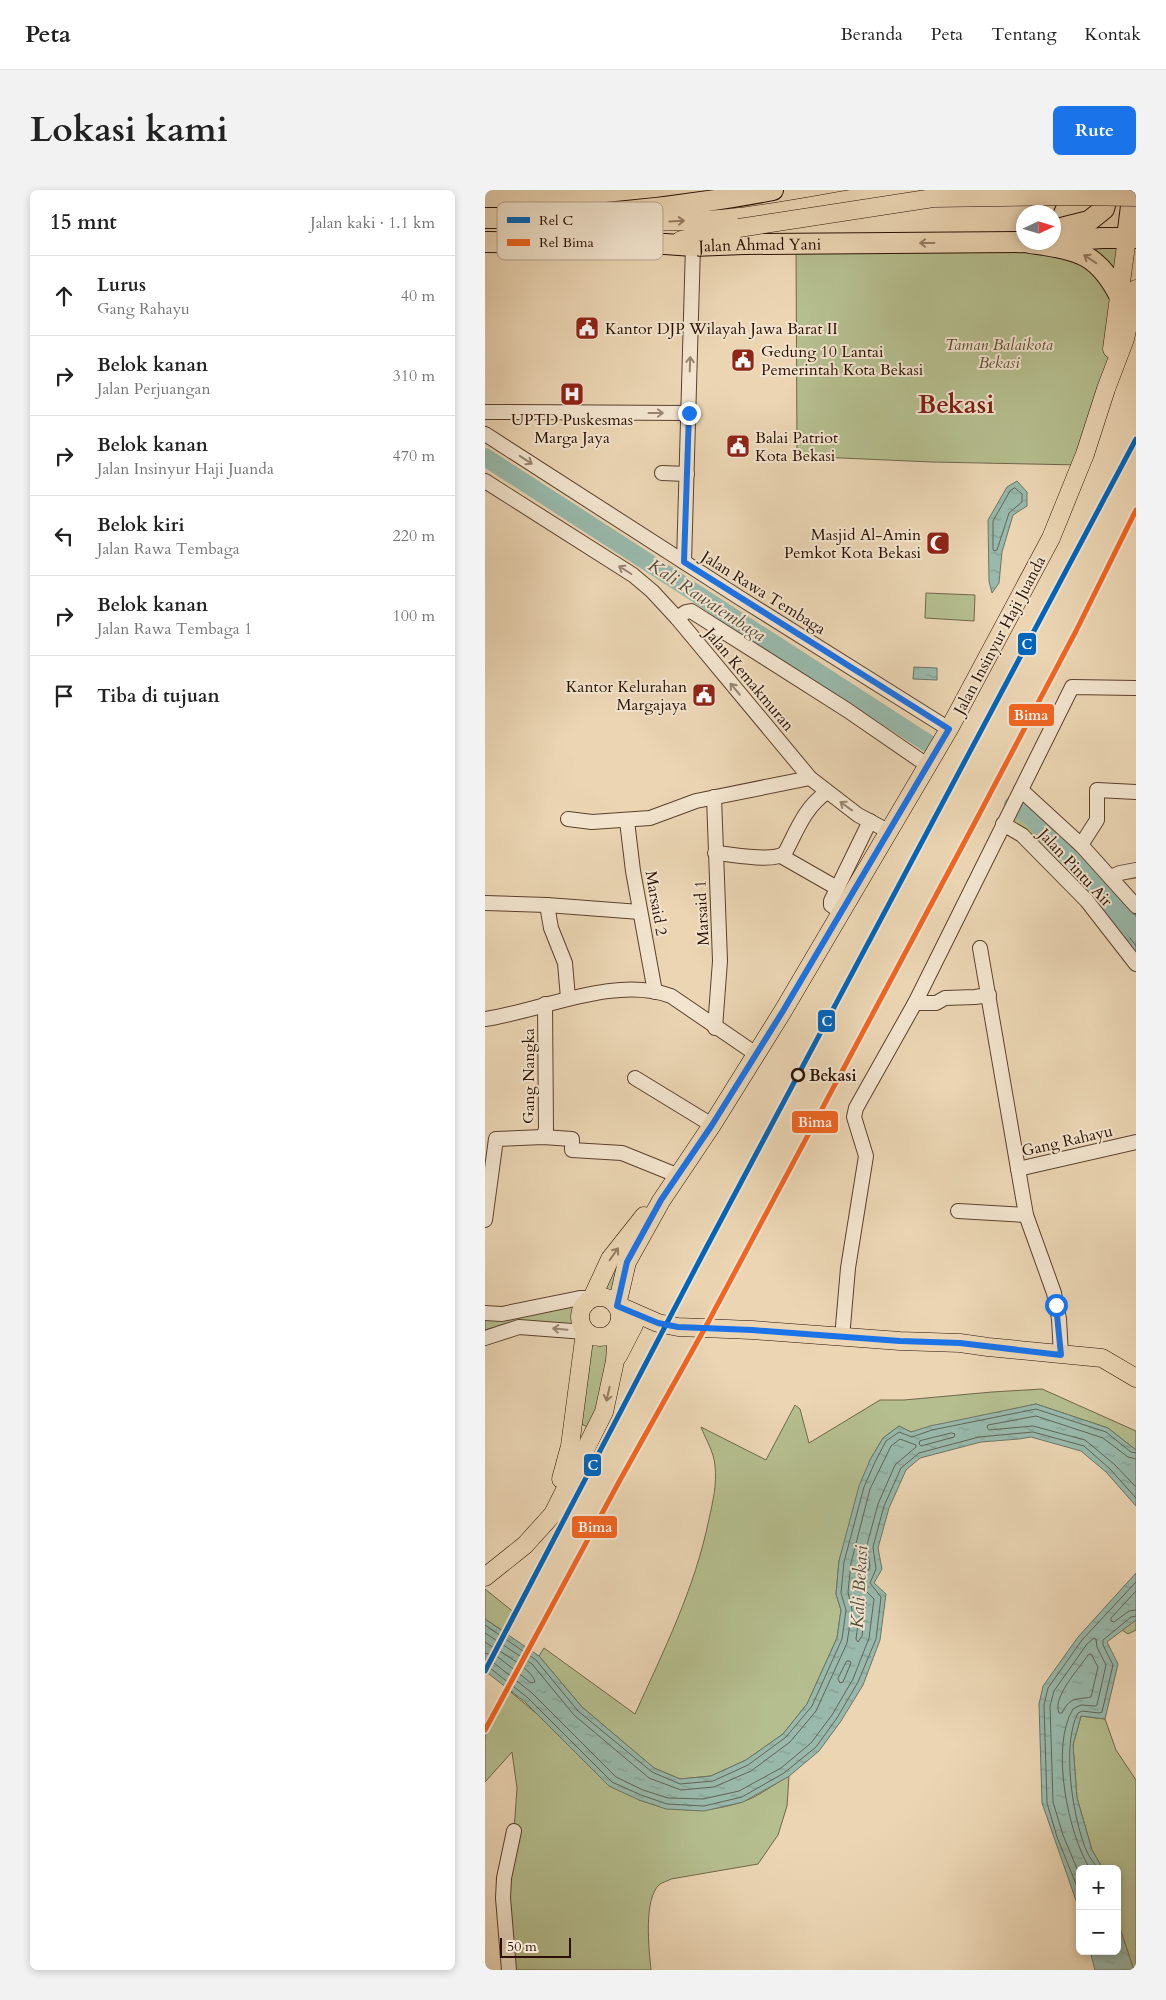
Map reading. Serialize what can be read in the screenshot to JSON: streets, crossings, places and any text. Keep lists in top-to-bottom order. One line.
{"streets":{"highway":["Jalan Ahmad Yani"],"main road":["Jalan Insinyur Haji Juanda"],"street":["Jalan Rawa Tembaga","Jalan Kemakmuran","Jalan Pintu Air","Marsaid 2","Marsaid 1","Gang Nangka","Gang Rahayu"]},"crossings":[["Jalan Rawa Tembaga","Jalan Insinyur Haji Juanda"],["Jalan Insinyur Haji Juanda","Jalan Kemakmuran"]],"one_way":["Jalan Ahmad Yani","Jalan Rawa Tembaga"],"districts":["Bekasi"],"water":["Kali Rawatembaga","Kali Bekasi"],"parks":["Taman Balaikota Bekasi"],"places":{"public building":["Kantor DJP Wilayah Jawa Barat II","Gedung 10 Lantai Pemerintah Kota Bekasi","Balai Patriot Kota Bekasi","Kantor Kelurahan Margajaya"],"hospital":["UPTD Puskesmas Marga Jaya"],"mosque":["Masjid Al-Amin Pemkot Kota Bekasi"],"other":["Bekasi"]},"lines":["rail line C","rail line Bima"],"legend":["Rel C","Rel Bima"],"scale_bar":"50 m","north":"right","page":{"header":"Peta","nav":["Beranda","Peta","Tentang","Kontak"],"title":"Lokasi kami","buttons":"Rute","heading":["15 mnt","Jalan kaki · 1.1 km"],"list":[["Lurus","Gang Rahayu","40 m"],["Belok kanan","Jalan Perjuangan","310 m"],["Belok kanan","Jalan Insinyur Haji Juanda","470 m"],["Belok kiri","Jalan Rawa Tembaga","220 m"],["Belok kanan","Jalan Rawa Tembaga 1","100 m"],"Tiba di tujuan"],"map_buttons":["+","−"],"scale":"50 m"}}
